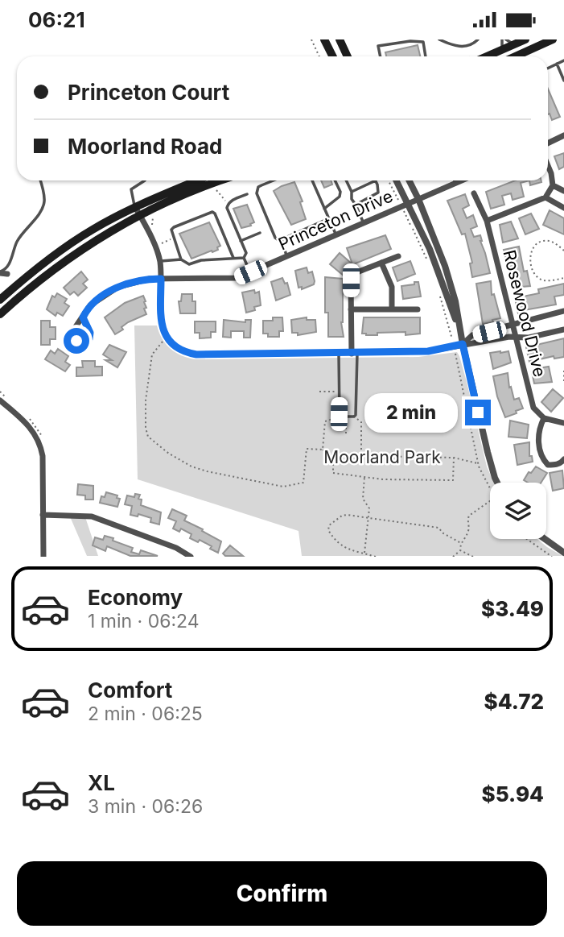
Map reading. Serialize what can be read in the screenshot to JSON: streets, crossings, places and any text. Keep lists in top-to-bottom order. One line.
{"streets":{"street":["Princeton Drive","Rosewood Drive"]},"parks":["Moorland Park"],"page":{"status":"06:21","banner":["Princeton Court","Moorland Road"],"bubble":"2 min","list":[{"name":"Economy","note":"1 min · 06:24","value":"$3.49"},{"name":"Comfort","note":"2 min · 06:25","value":"$4.72"},{"name":"XL","note":"3 min · 06:26","value":"$5.94"}],"buttons":"Confirm"}}
